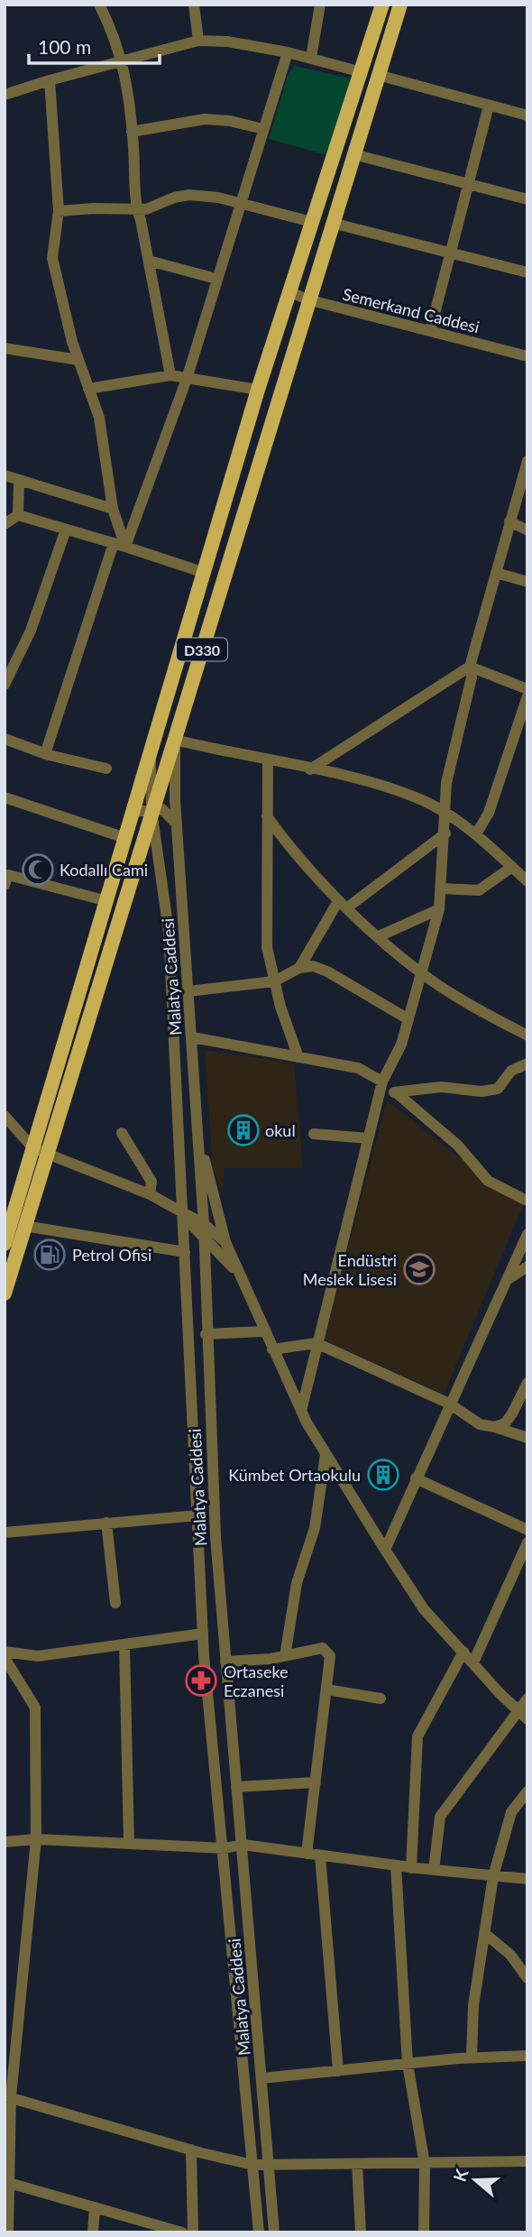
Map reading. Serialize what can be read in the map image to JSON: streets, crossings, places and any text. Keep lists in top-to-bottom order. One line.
{"streets":{"main road":["D330"],"street":["Semerkand Caddesi","Malatya Caddesi"]},"crossings":[["Semerkand Caddesi","D330"],["D330","Malatya Caddesi"]],"places":{"mosque":["Kodallı Cami"],"building":["okul","Kümbet Ortaokulu"],"fuel station":["Petrol Ofisi"],"school or university":["Endüstri Meslek Lisesi"],"pharmacy":["Ortaseke Eczanesi"]},"scale_bar":"100 m","north":"left"}
